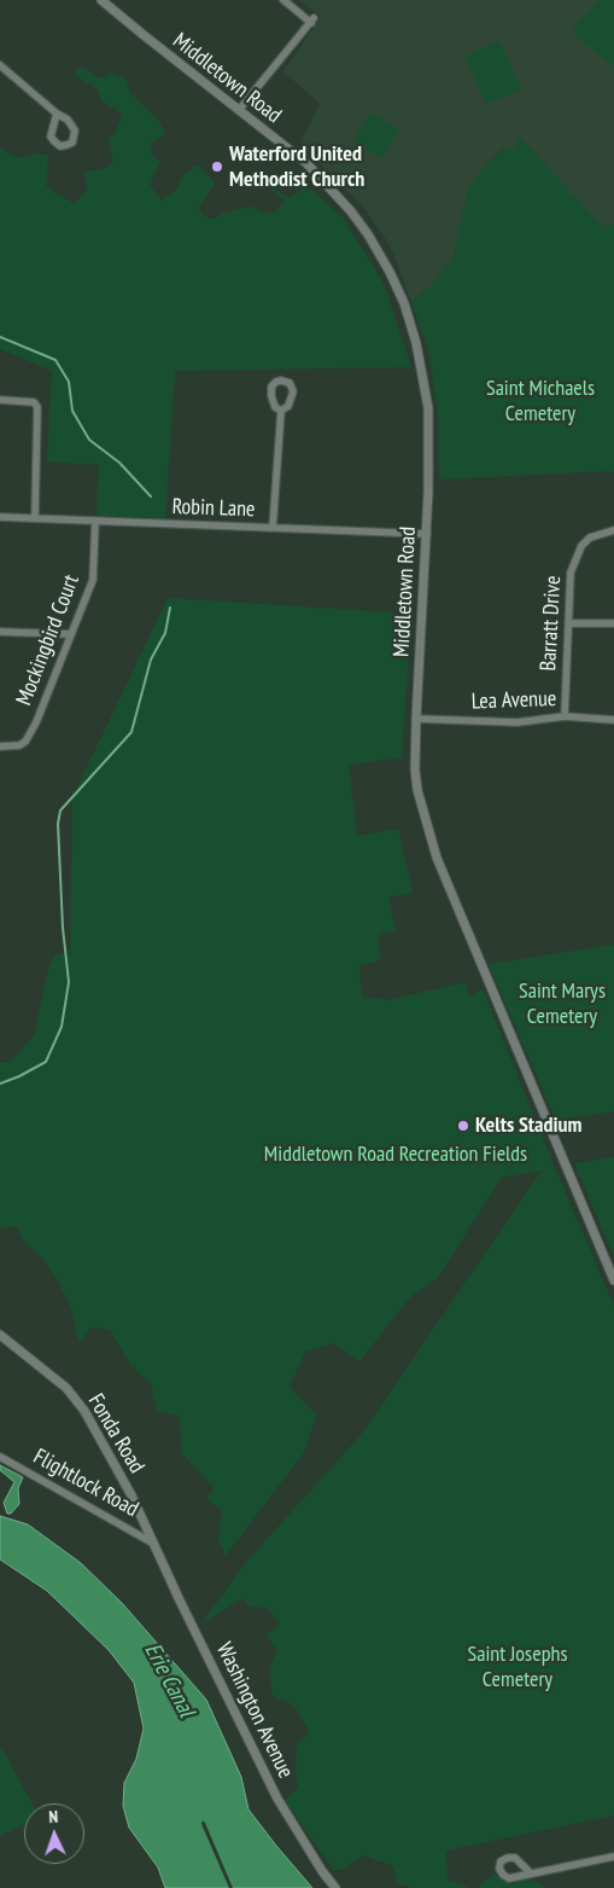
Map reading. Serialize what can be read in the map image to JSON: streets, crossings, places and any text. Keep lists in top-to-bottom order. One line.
{"streets":{"street":["Middletown Road","Robin Lane","Barratt Drive","Mockingbird Court","Lea Avenue","Fonda Road","Flightlock Road","Washington Avenue"]},"crossings":[["Middletown Road","Robin Lane"],["Middletown Road","Lea Avenue"],["Robin Lane","Mockingbird Court"],["Barratt Drive","Lea Avenue"],["Fonda Road","Flightlock Road"],["Fonda Road","Washington Avenue"],["Flightlock Road","Washington Avenue"]],"water":["Erie Canal"],"parks":["Saint Michaels Cemetery","Saint Marys Cemetery","Middletown Road Recreation Fields","Saint Josephs Cemetery"],"places":["Waterford United Methodist Church","Kelts Stadium"],"north":"top"}
